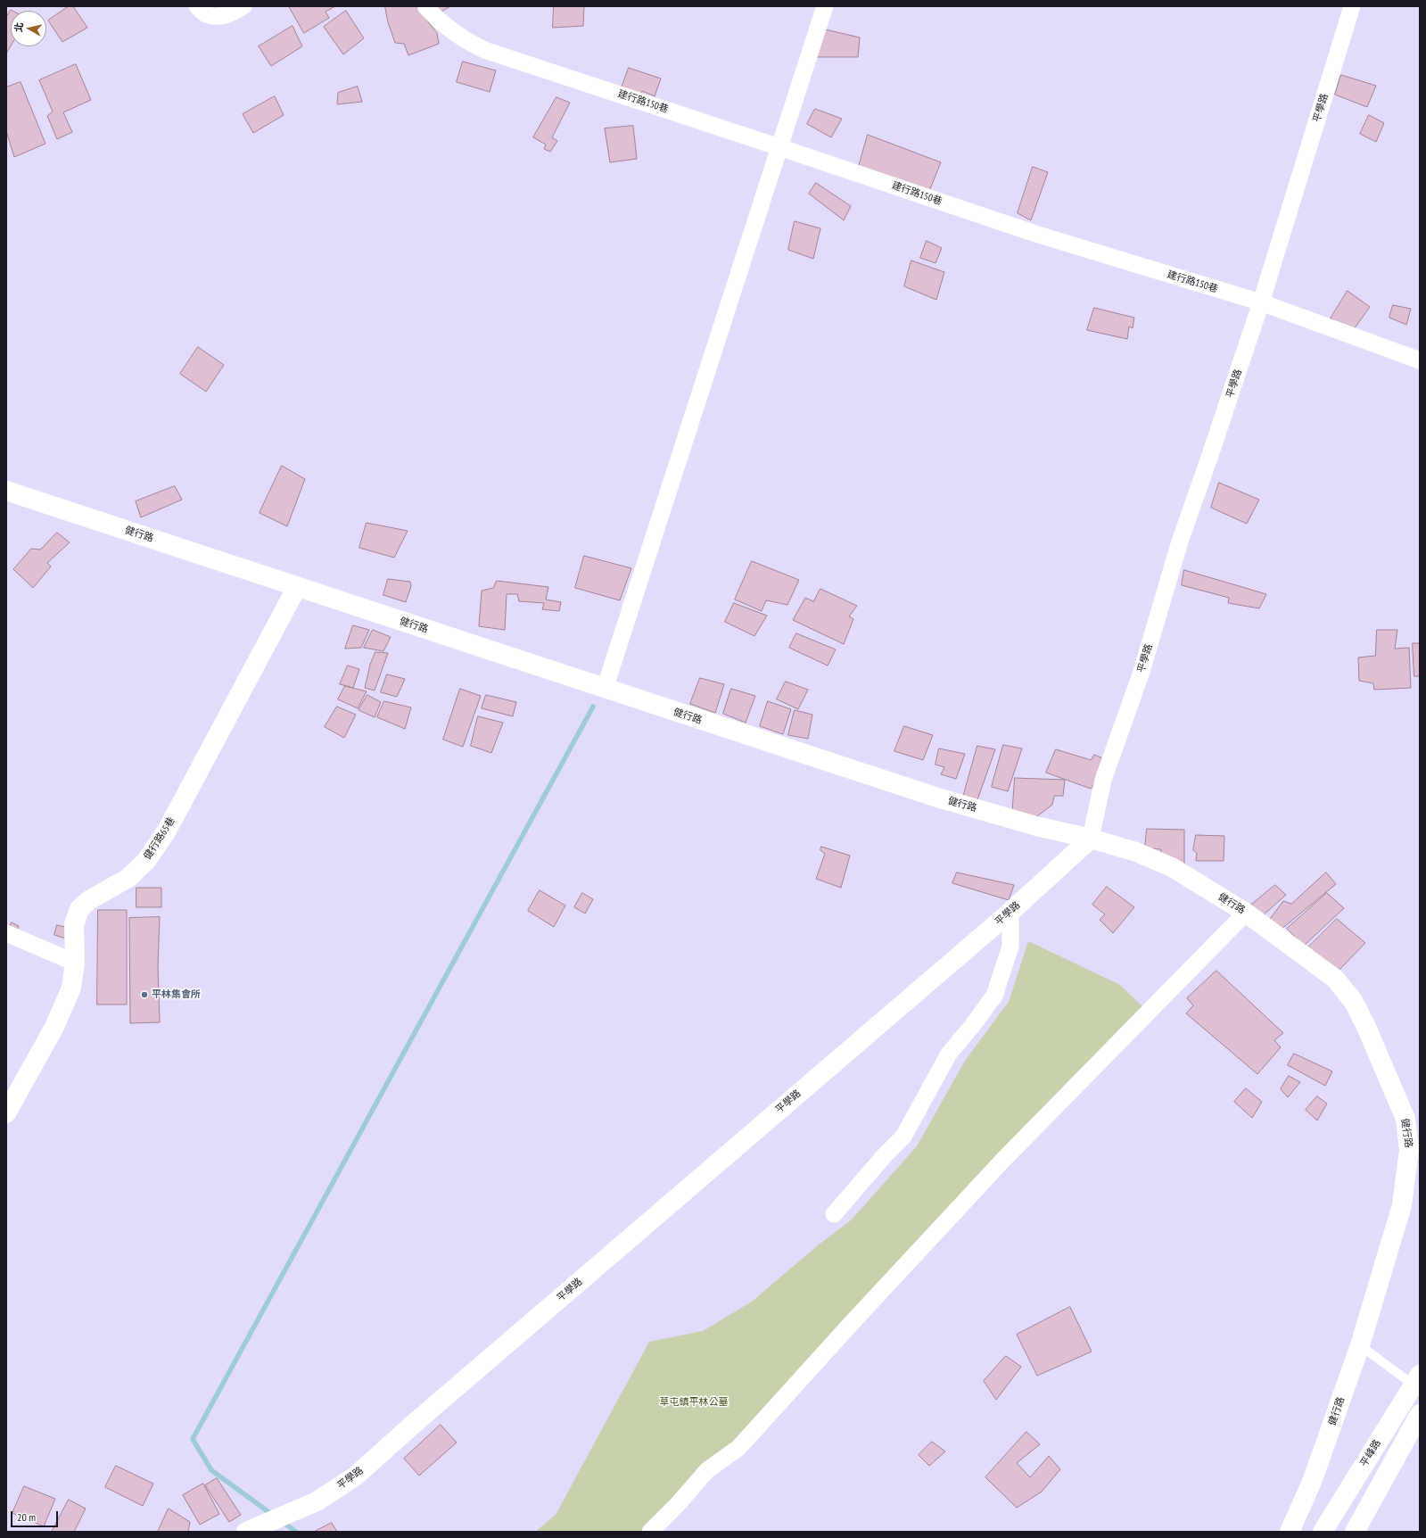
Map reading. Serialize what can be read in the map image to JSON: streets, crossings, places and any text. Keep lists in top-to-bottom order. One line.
{"streets":{"street":["建行路150巷","平學路","健行路","健行路65巷","平峰路"]},"crossings":[["建行路150巷","平學路"],["平學路","健行路"],["健行路","健行路65巷"]],"parks":["草屯鎮平林公墓"],"places":["平林集會所"],"scale_bar":"20 m","north":"left"}
